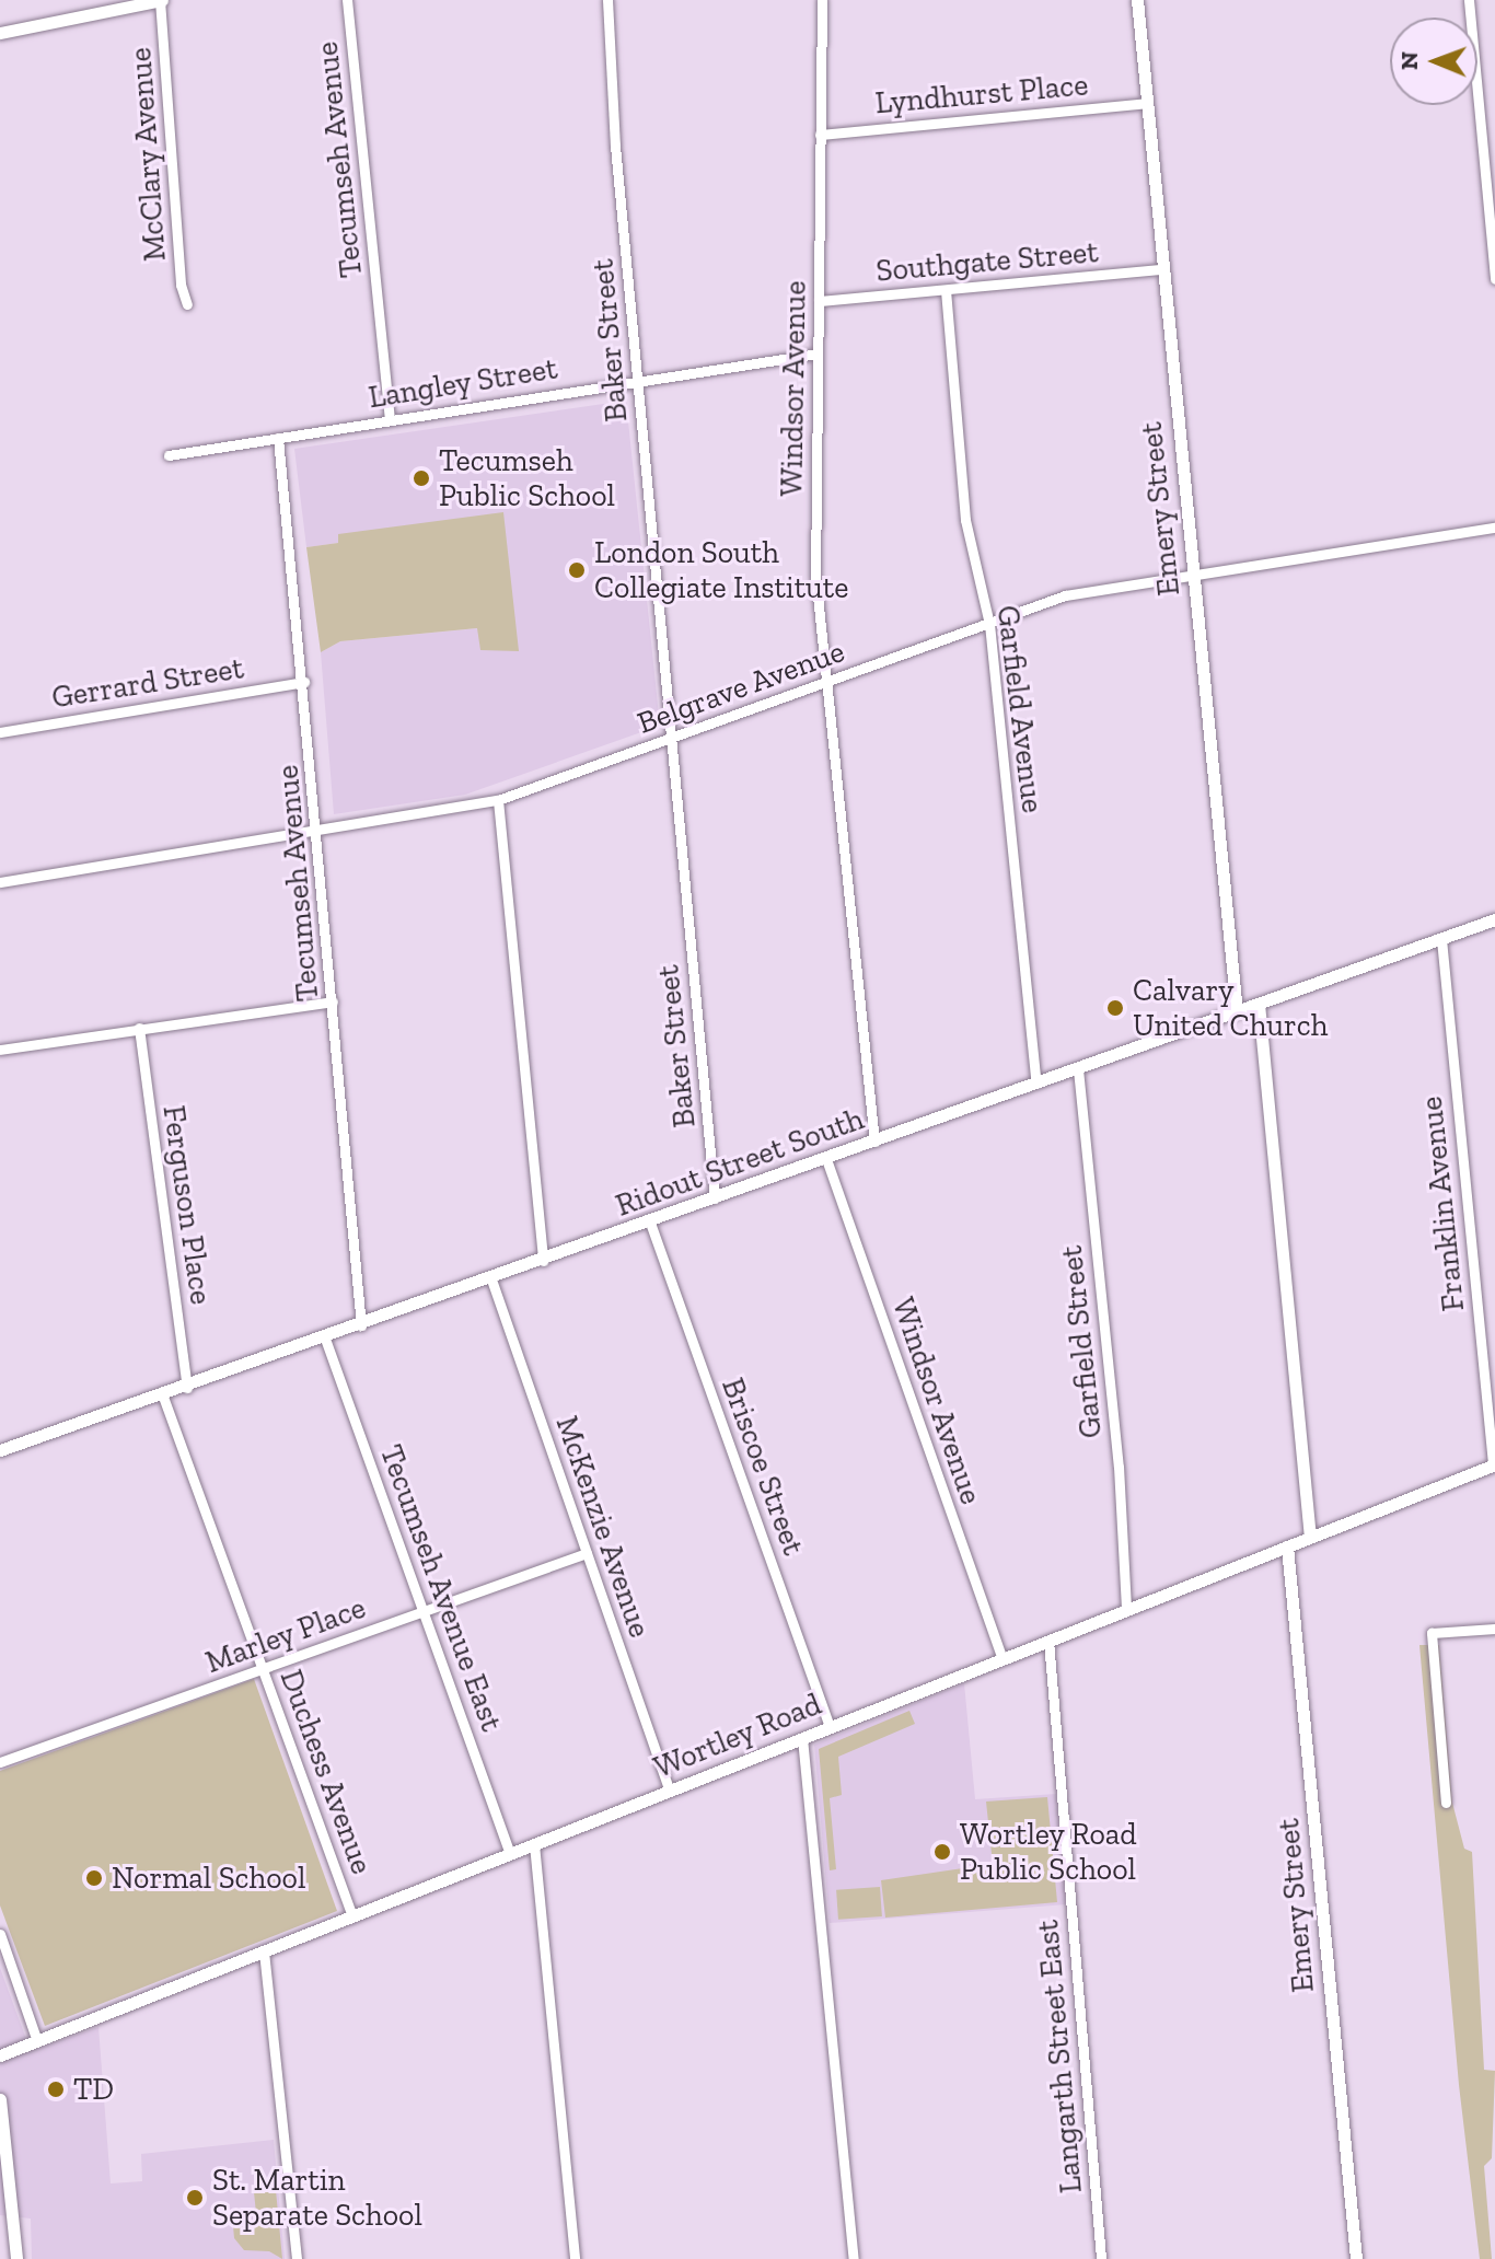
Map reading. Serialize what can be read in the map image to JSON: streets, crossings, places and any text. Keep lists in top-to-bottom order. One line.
{"streets":{"street":["Lyndhurst Place","McClary Avenue","Tecumseh Avenue","Southgate Street","Baker Street","Langley Street","Windsor Avenue","Emery Street","Gerrard Street","Belgrave Avenue","Garfield Avenue","Ridout Street South","Franklin Avenue","Ferguson Place","Garfield Street","Briscoe Street","McKenzie Avenue","Tecumseh Avenue East","Marley Place","Wortley Road","Duchess Avenue","Langarth Street East"]},"crossings":[["Lyndhurst Place","Windsor Avenue"],["Lyndhurst Place","Emery Street"],["Tecumseh Avenue","Langley Street"],["Tecumseh Avenue","Gerrard Street"],["Tecumseh Avenue","Belgrave Avenue"],["Tecumseh Avenue","Ridout Street South"],["Southgate Street","Windsor Avenue"],["Southgate Street","Emery Street"],["Southgate Street","Garfield Avenue"],["Baker Street","Langley Street"],["Baker Street","Belgrave Avenue"],["Baker Street","Ridout Street South"],["Langley Street","Windsor Avenue"],["Windsor Avenue","Belgrave Avenue"],["Windsor Avenue","Ridout Street South"],["Windsor Avenue","Wortley Road"],["Emery Street","Belgrave Avenue"],["Emery Street","Ridout Street South"],["Emery Street","Wortley Road"],["Belgrave Avenue","Garfield Avenue"],["Garfield Avenue","Ridout Street South"],["Ridout Street South","Franklin Avenue"],["Ridout Street South","Ferguson Place"],["Ridout Street South","Garfield Street"],["Ridout Street South","Briscoe Street"],["Ridout Street South","McKenzie Avenue"],["Ridout Street South","Tecumseh Avenue East"],["Ridout Street South","Duchess Avenue"],["Franklin Avenue","Wortley Road"],["Garfield Street","Wortley Road"],["Briscoe Street","Wortley Road"],["McKenzie Avenue","Marley Place"],["McKenzie Avenue","Wortley Road"],["Tecumseh Avenue East","Marley Place"],["Tecumseh Avenue East","Wortley Road"],["Marley Place","Duchess Avenue"],["Wortley Road","Duchess Avenue"],["Wortley Road","Langarth Street East"]],"places":["Tecumseh Public School","London South Collegiate Institute","Calvary United Church","Wortley Road Public School","Normal School","TD","St. Martin Separate School"],"north":"left"}
